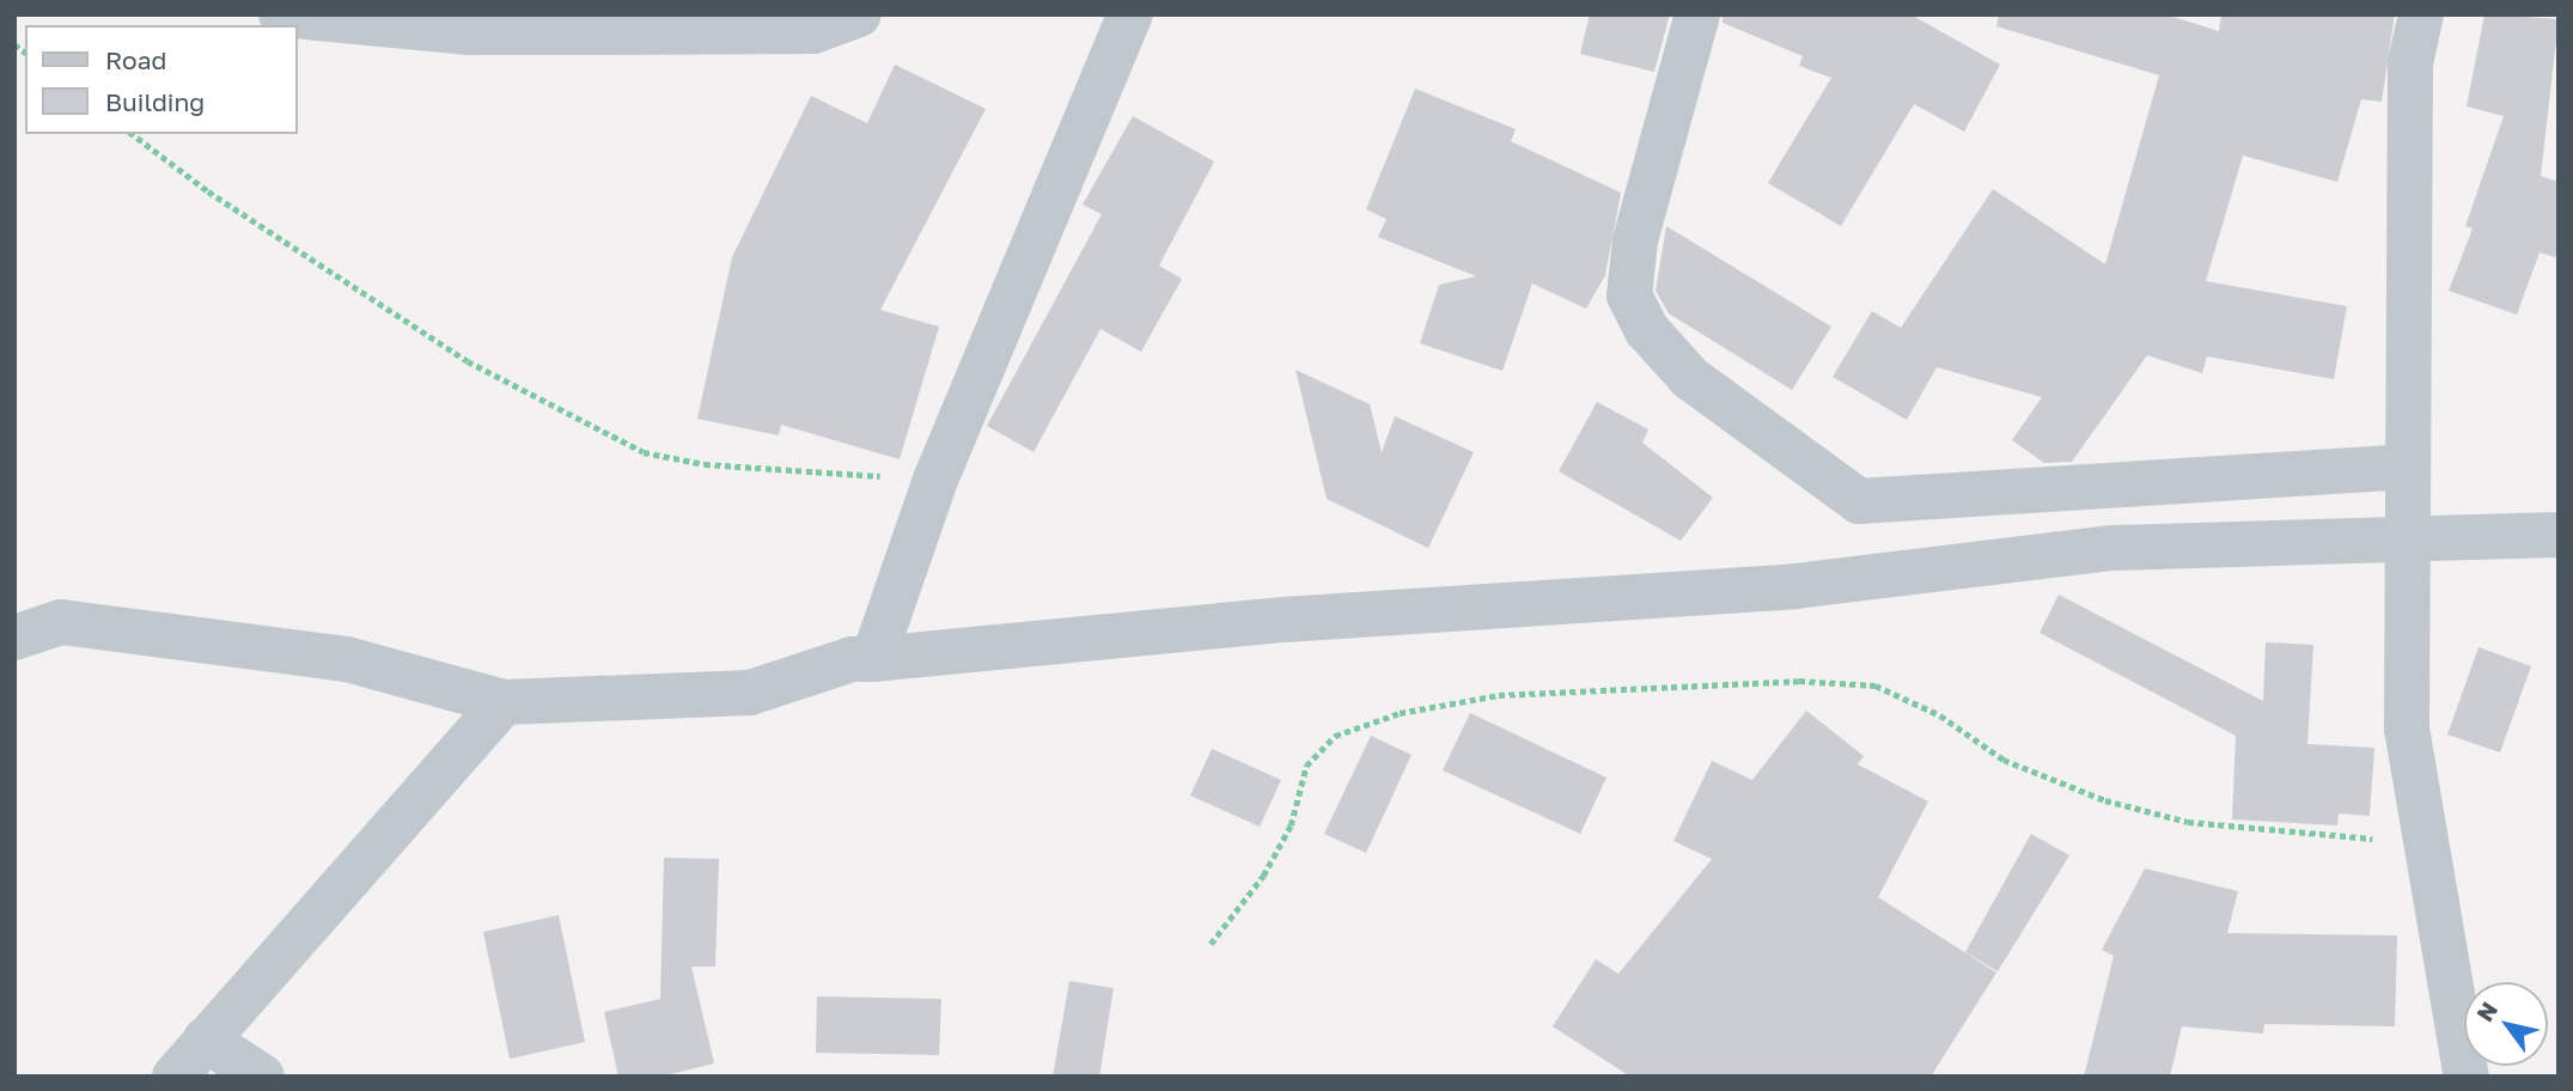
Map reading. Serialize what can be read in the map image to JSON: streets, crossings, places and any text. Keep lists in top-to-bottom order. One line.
{"legend":["Road","Building"],"north":"top left"}
